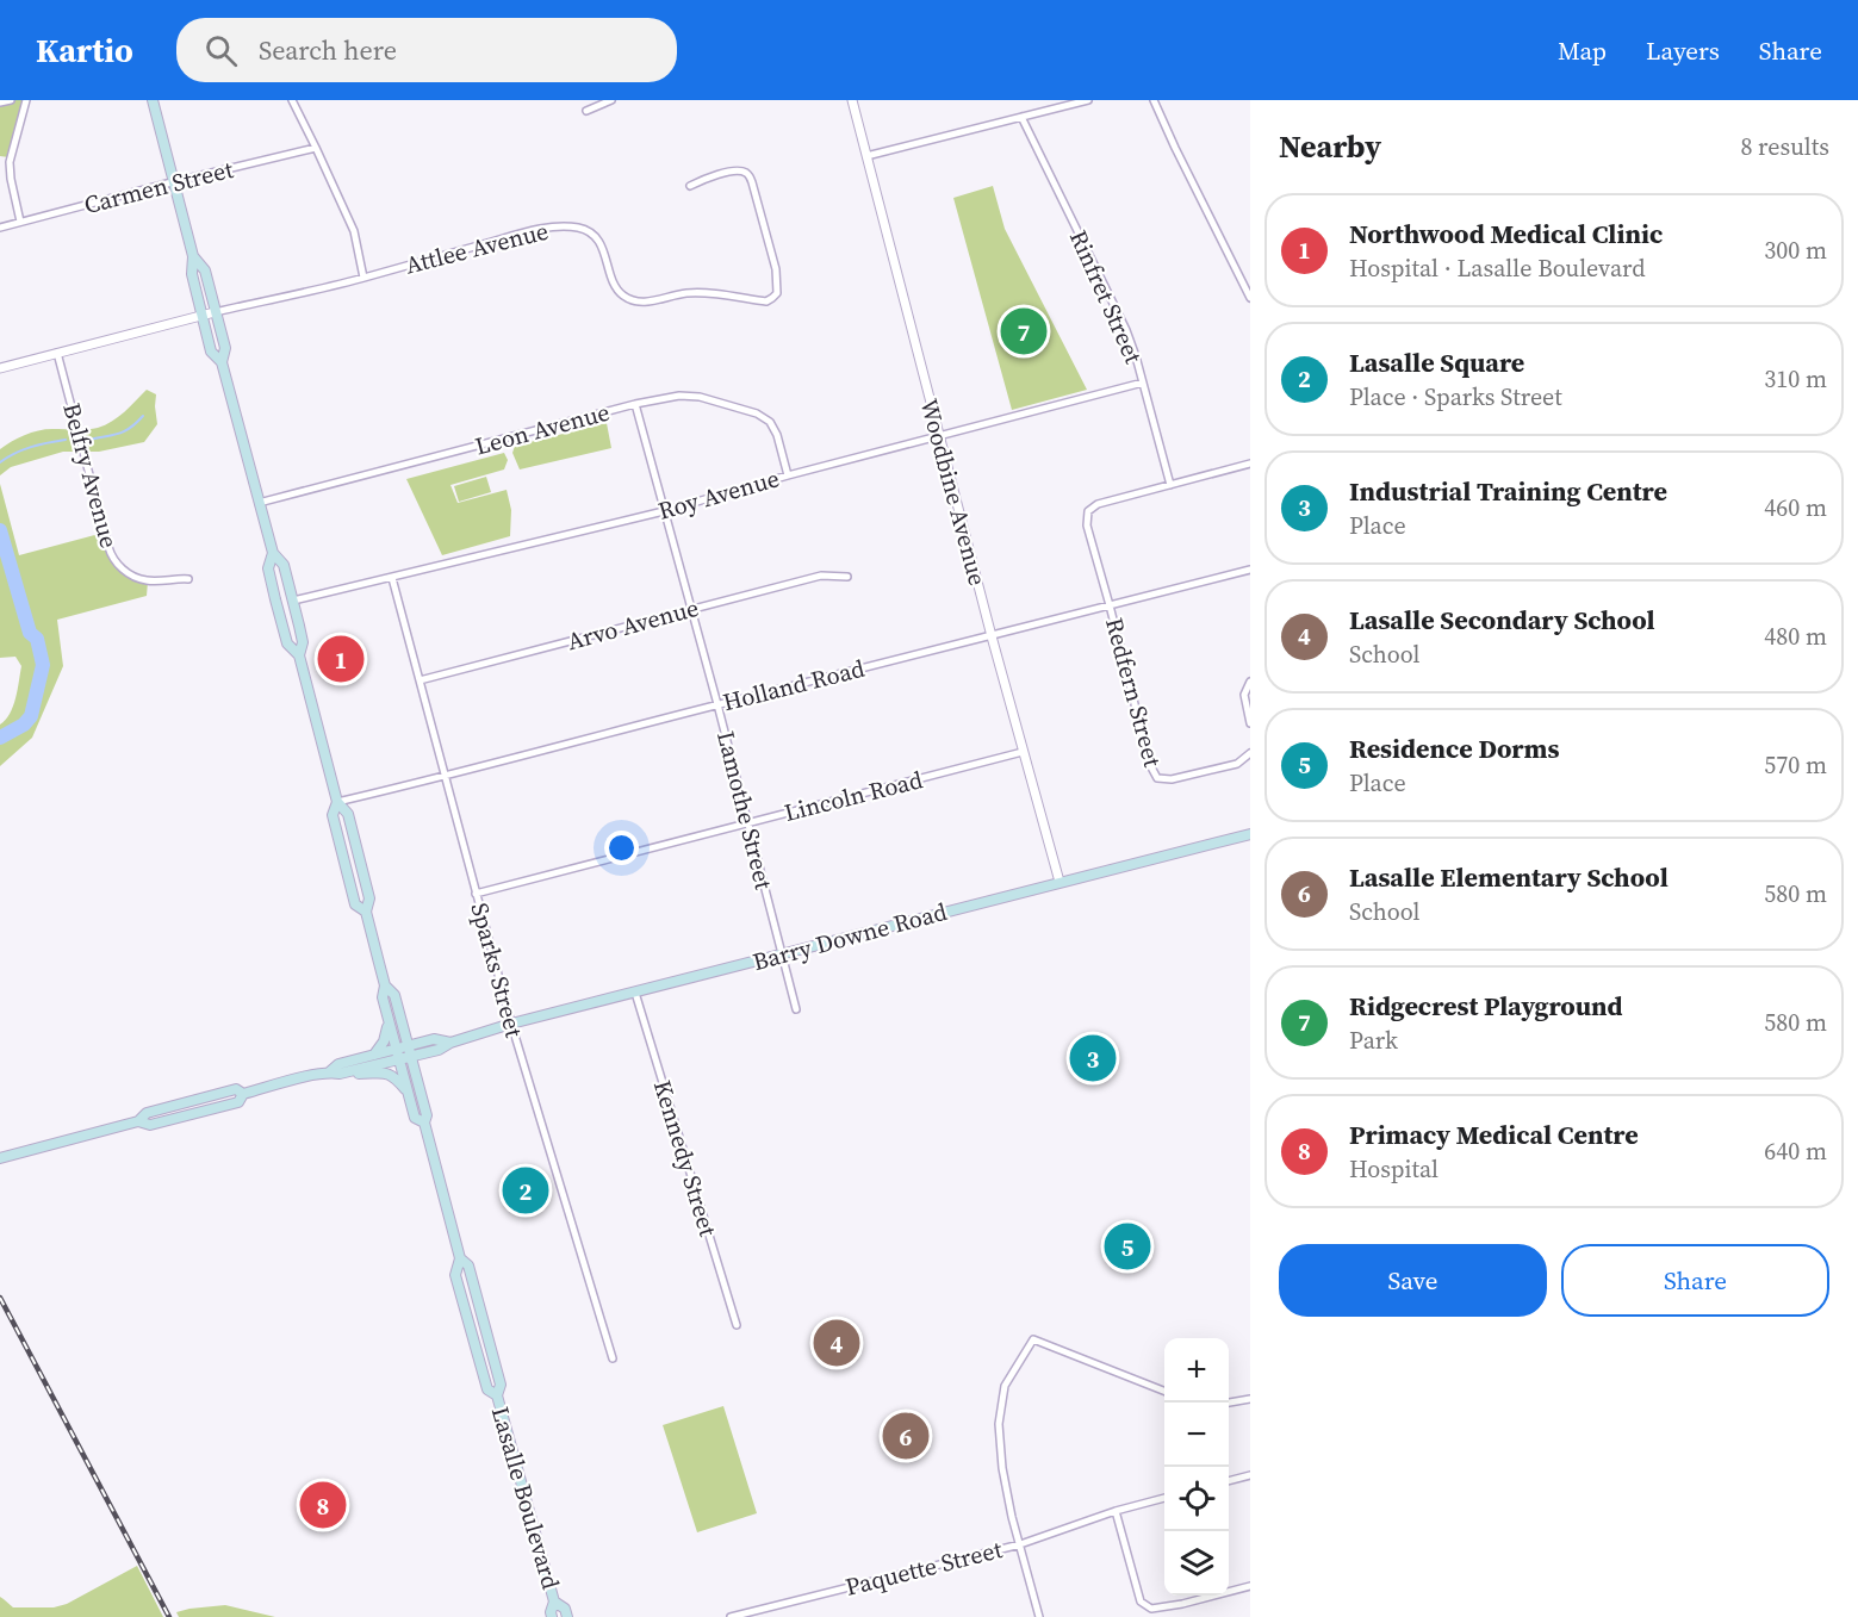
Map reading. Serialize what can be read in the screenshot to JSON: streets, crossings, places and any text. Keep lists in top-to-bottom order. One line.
{"streets":{"main road":["Barry Downe Road","Lasalle Boulevard"],"street":["Carmen Street","Attlee Avenue","Rinfret Street","Leon Avenue","Belfry Avenue","Woodbine Avenue","Roy Avenue","Arvo Avenue","Holland Road","Redfern Street","Lincoln Road","Lamothe Street","Sparks Street","Kennedy Street","Paquette Street"]},"crossings":[["Carmen Street","Lasalle Boulevard"],["Attlee Avenue","Belfry Avenue"],["Attlee Avenue","Lasalle Boulevard"],["Rinfret Street","Roy Avenue"],["Rinfret Street","Redfern Street"],["Leon Avenue","Roy Avenue"],["Leon Avenue","Lamothe Street"],["Leon Avenue","Lasalle Boulevard"],["Woodbine Avenue","Roy Avenue"],["Woodbine Avenue","Holland Road"],["Woodbine Avenue","Lincoln Road"],["Woodbine Avenue","Barry Downe Road"],["Roy Avenue","Lamothe Street"],["Roy Avenue","Sparks Street"],["Roy Avenue","Lasalle Boulevard"],["Arvo Avenue","Lamothe Street"],["Arvo Avenue","Sparks Street"],["Holland Road","Redfern Street"],["Holland Road","Lamothe Street"],["Holland Road","Sparks Street"],["Holland Road","Lasalle Boulevard"],["Lincoln Road","Lamothe Street"],["Lincoln Road","Sparks Street"],["Lamothe Street","Barry Downe Road"],["Barry Downe Road","Sparks Street"],["Barry Downe Road","Kennedy Street"],["Barry Downe Road","Lasalle Boulevard"]],"page":{"header":"Kartio","search":"Search here","nav":["Map","Layers","Share"],"heading":["Nearby","8 results"],"list":[{"mark":"1","name":"Northwood Medical Clinic","note":"Hospital · Lasalle Boulevard","value":"300 m"},{"mark":"2","name":"Lasalle Square","note":"Place · Sparks Street","value":"310 m"},{"mark":"3","name":"Industrial Training Centre","note":"Place","value":"460 m"},{"mark":"4","name":"Lasalle Secondary School","note":"School","value":"480 m"},{"mark":"5","name":"Residence Dorms","note":"Place","value":"570 m"},{"mark":"6","name":"Lasalle Elementary School","note":"School","value":"580 m"},{"mark":"7","name":"Ridgecrest Playground","note":"Park","value":"580 m"},{"mark":"8","name":"Primacy Medical Centre","note":"Hospital","value":"640 m"}],"pins":["7","1","3","2","5","4","6","8"],"buttons":["Save","Share"],"map_buttons":["+","−"]}}
